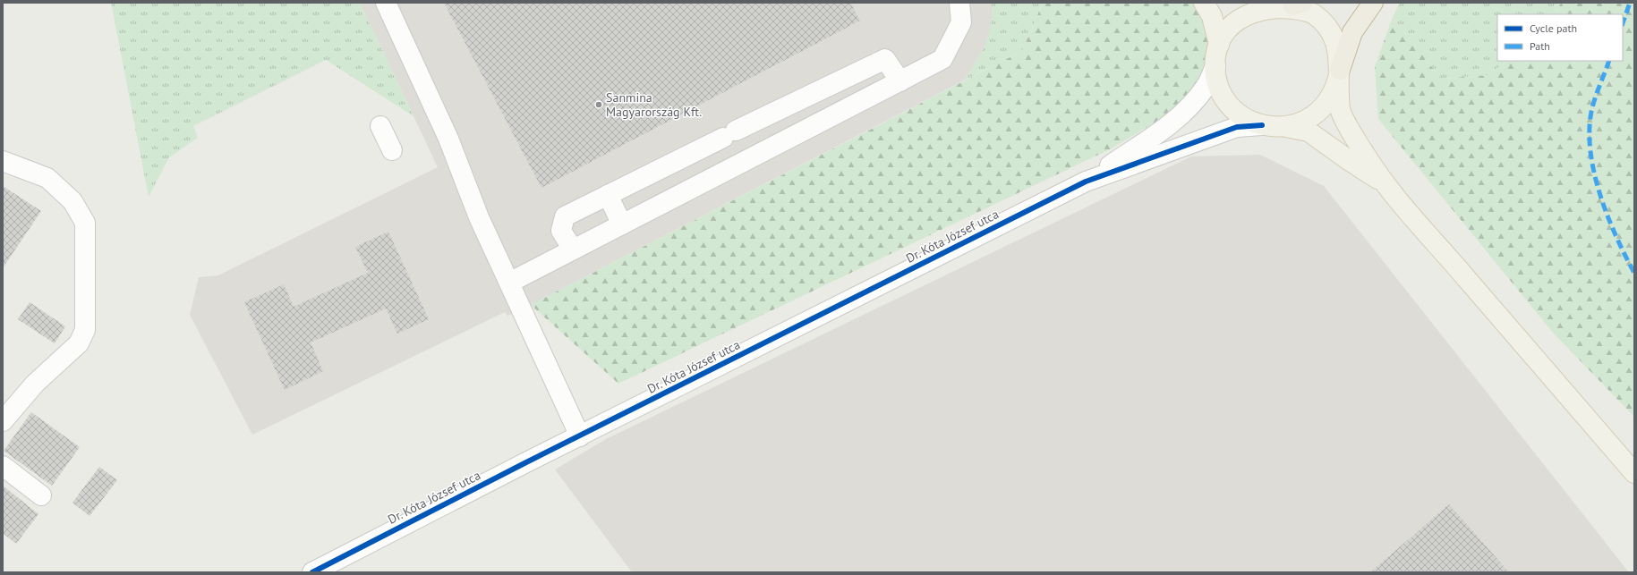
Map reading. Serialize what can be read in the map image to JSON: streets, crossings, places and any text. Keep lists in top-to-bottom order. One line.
{"streets":{"street":["Dr. Kóta József utca"]},"places":["Sanmina Magyarország Kft."],"legend":["Cycle path","Path"]}
